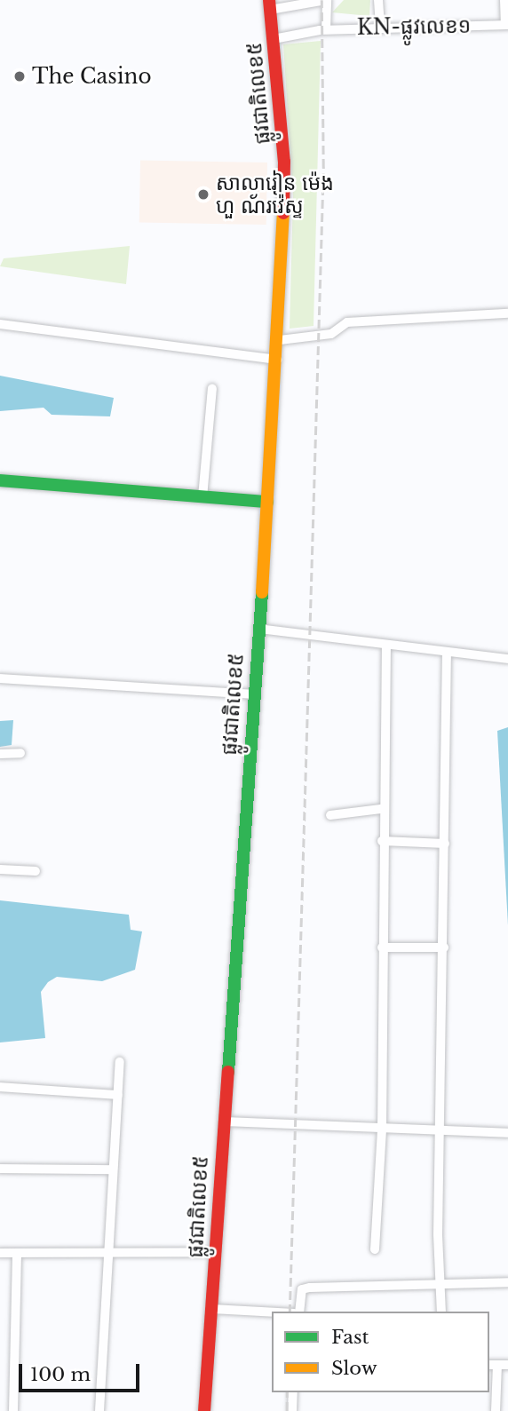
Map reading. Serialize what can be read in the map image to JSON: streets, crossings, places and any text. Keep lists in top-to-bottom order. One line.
{"streets":{"main road":["ផ្លូវជាតិលេខ៥"],"street":["KN-ផ្លូវលេខ១"]},"crossings":[["KN-ផ្លូវលេខ១","ផ្លូវជាតិលេខ៥"]],"places":["The Casino","សាលារៀន ម៉េង ហួ ណ័រវ៉េស្ទ"],"legend":["Fast","Slow"],"scale_bar":"100 m"}
